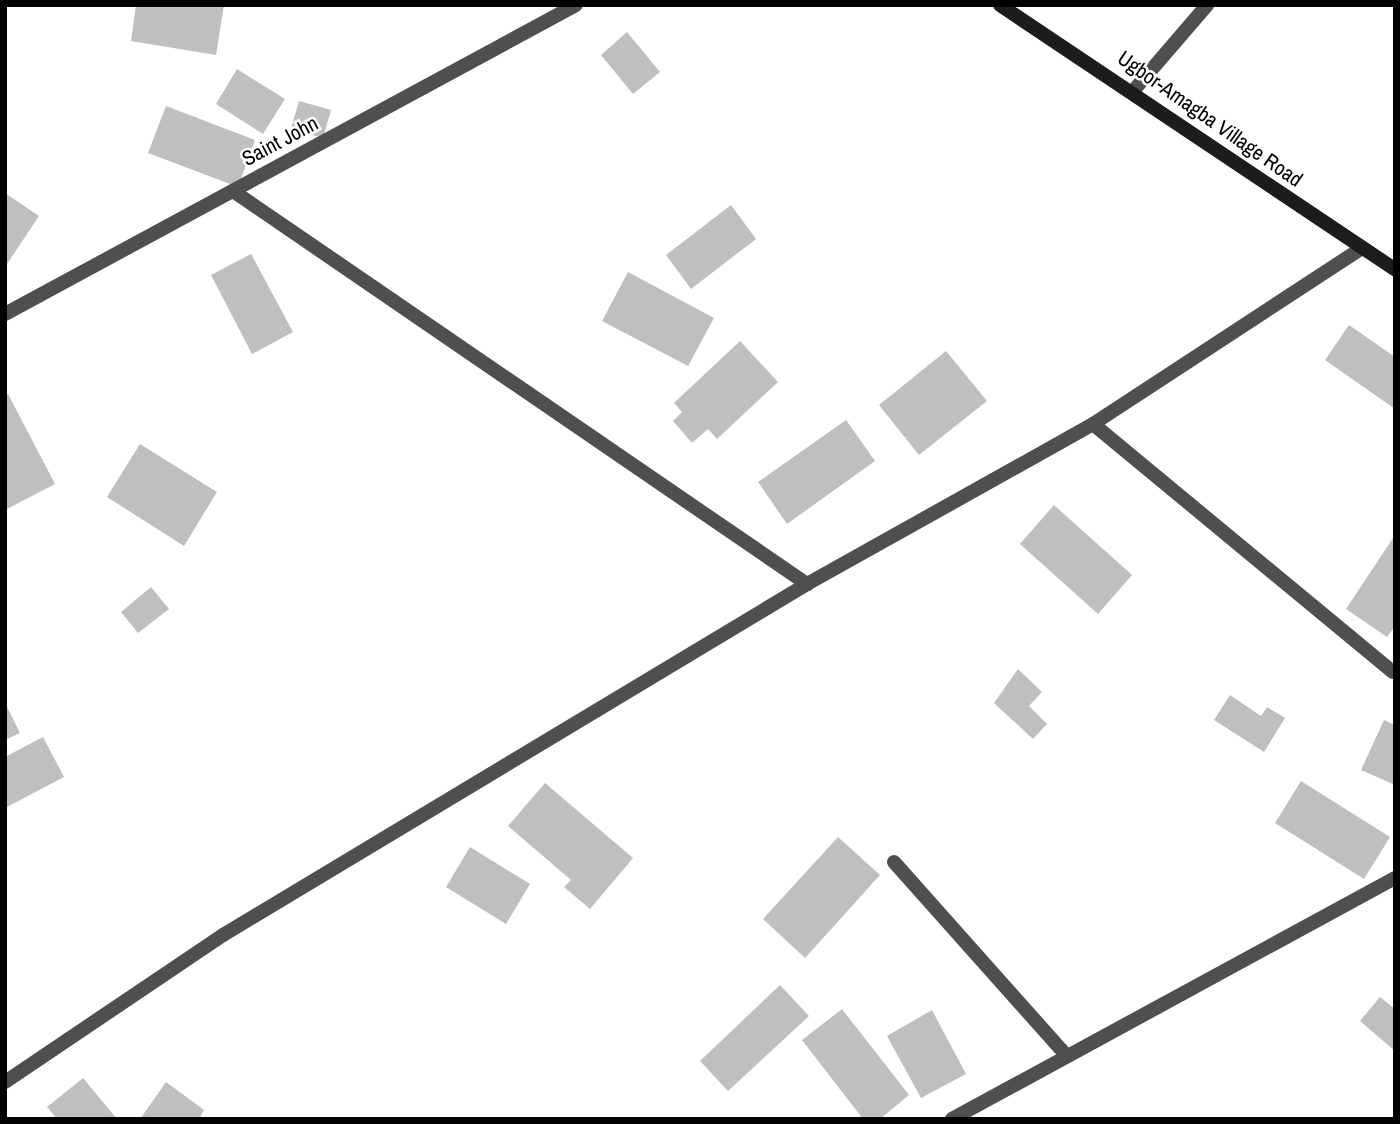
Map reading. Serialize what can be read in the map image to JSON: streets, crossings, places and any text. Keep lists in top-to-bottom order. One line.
{"streets":{"street":["Ugbor-Amagba Village Road","Saint John"]}}
